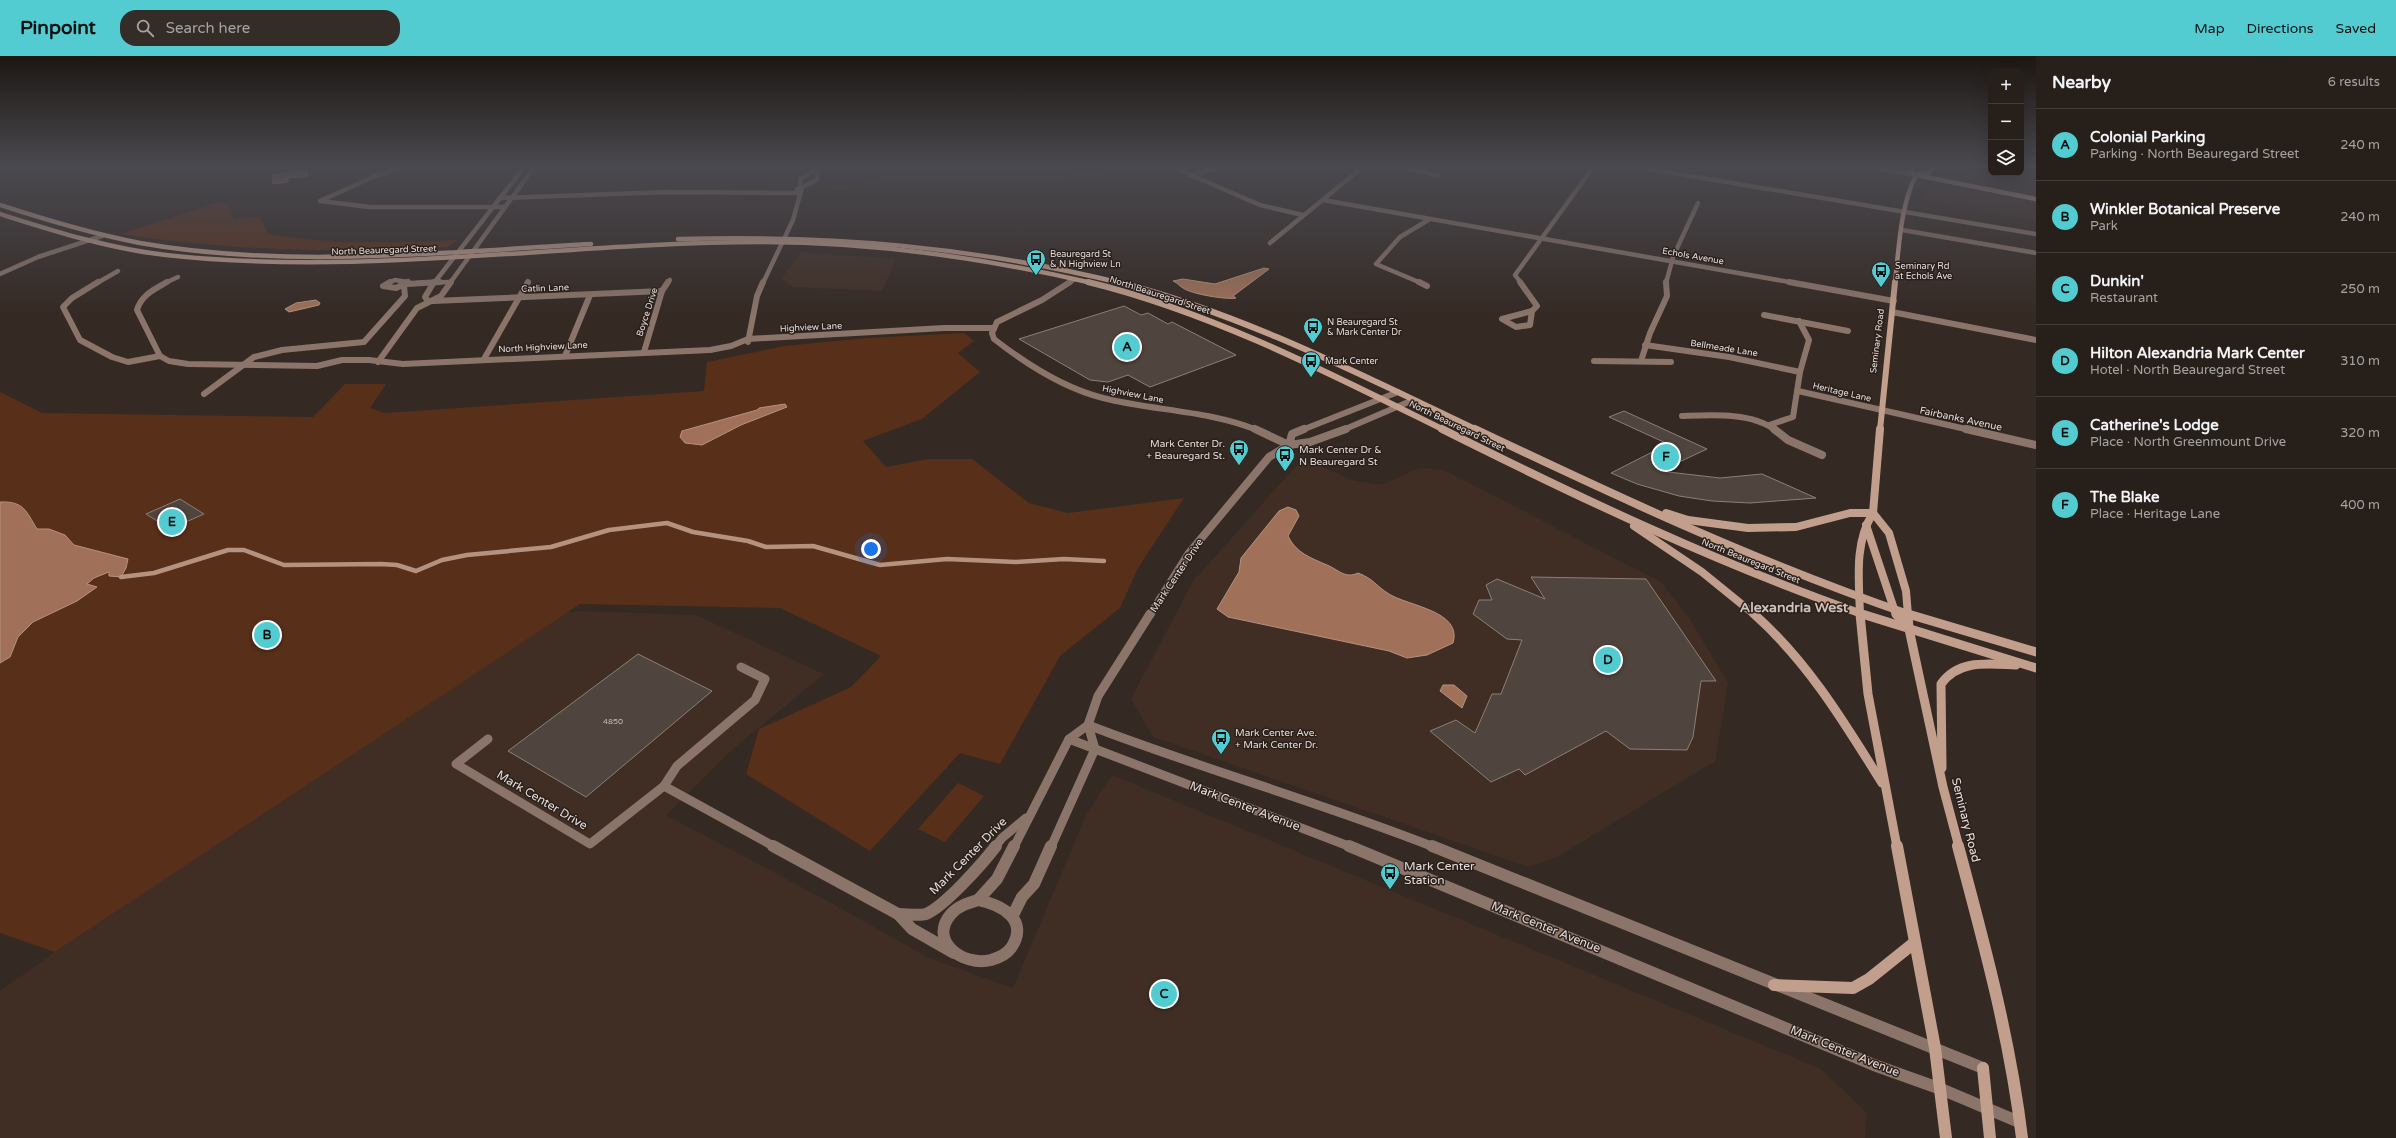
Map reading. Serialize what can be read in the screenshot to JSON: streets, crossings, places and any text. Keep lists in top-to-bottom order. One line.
{"streets":{"main road":["North Beauregard Street","Seminary Road"],"street":["Echols Avenue","Catlin Lane","Boyce Drive","Highview Lane","North Highview Lane","Bellmeade Lane","Heritage Lane","Fairbanks Avenue","Mark Center Drive","Mark Center Avenue"]},"crossings":[["North Beauregard Street","Seminary Road"],["North Beauregard Street","Mark Center Drive"],["Echols Avenue","Seminary Road"],["Catlin Lane","Boyce Drive"],["Boyce Drive","North Highview Lane"],["Highview Lane","North Highview Lane"],["Highview Lane","Mark Center Drive"],["Seminary Road","Heritage Lane"],["Seminary Road","Fairbanks Avenue"],["Seminary Road","Mark Center Avenue"],["Bellmeade Lane","Heritage Lane"],["Heritage Lane","Fairbanks Avenue"],["Mark Center Drive","Mark Center Avenue"]],"districts":["Alexandria West"],"places":{"bus stop":["Beauregard St & N Highview Ln","Seminary Rd at Echols Ave","N Beauregard St & Mark Center Dr","Mark Center","Mark Center Dr. + Beauregard St.","Mark Center Dr & N Beauregard St","Mark Center Ave. + Mark Center Dr.","Mark Center Station"]},"house_numbers":["4850"],"page":{"header":"Pinpoint","search":"Search here","nav":["Map","Directions","Saved"],"heading":["Nearby","6 results"],"map_buttons":["+","−"],"list":[{"mark":"A","name":"Colonial Parking","note":"Parking · North Beauregard Street","value":"240 m"},{"mark":"B","name":"Winkler Botanical Preserve","note":"Park","value":"240 m"},{"mark":"C","name":"Dunkin'","note":"Restaurant","value":"250 m"},{"mark":"D","name":"Hilton Alexandria Mark Center","note":"Hotel · North Beauregard Street","value":"310 m"},{"mark":"E","name":"Catherine's Lodge","note":"Place · North Greenmount Drive","value":"320 m"},{"mark":"F","name":"The Blake","note":"Place · Heritage Lane","value":"400 m"}],"pins":["A","F","E","B","D","C"]}}
